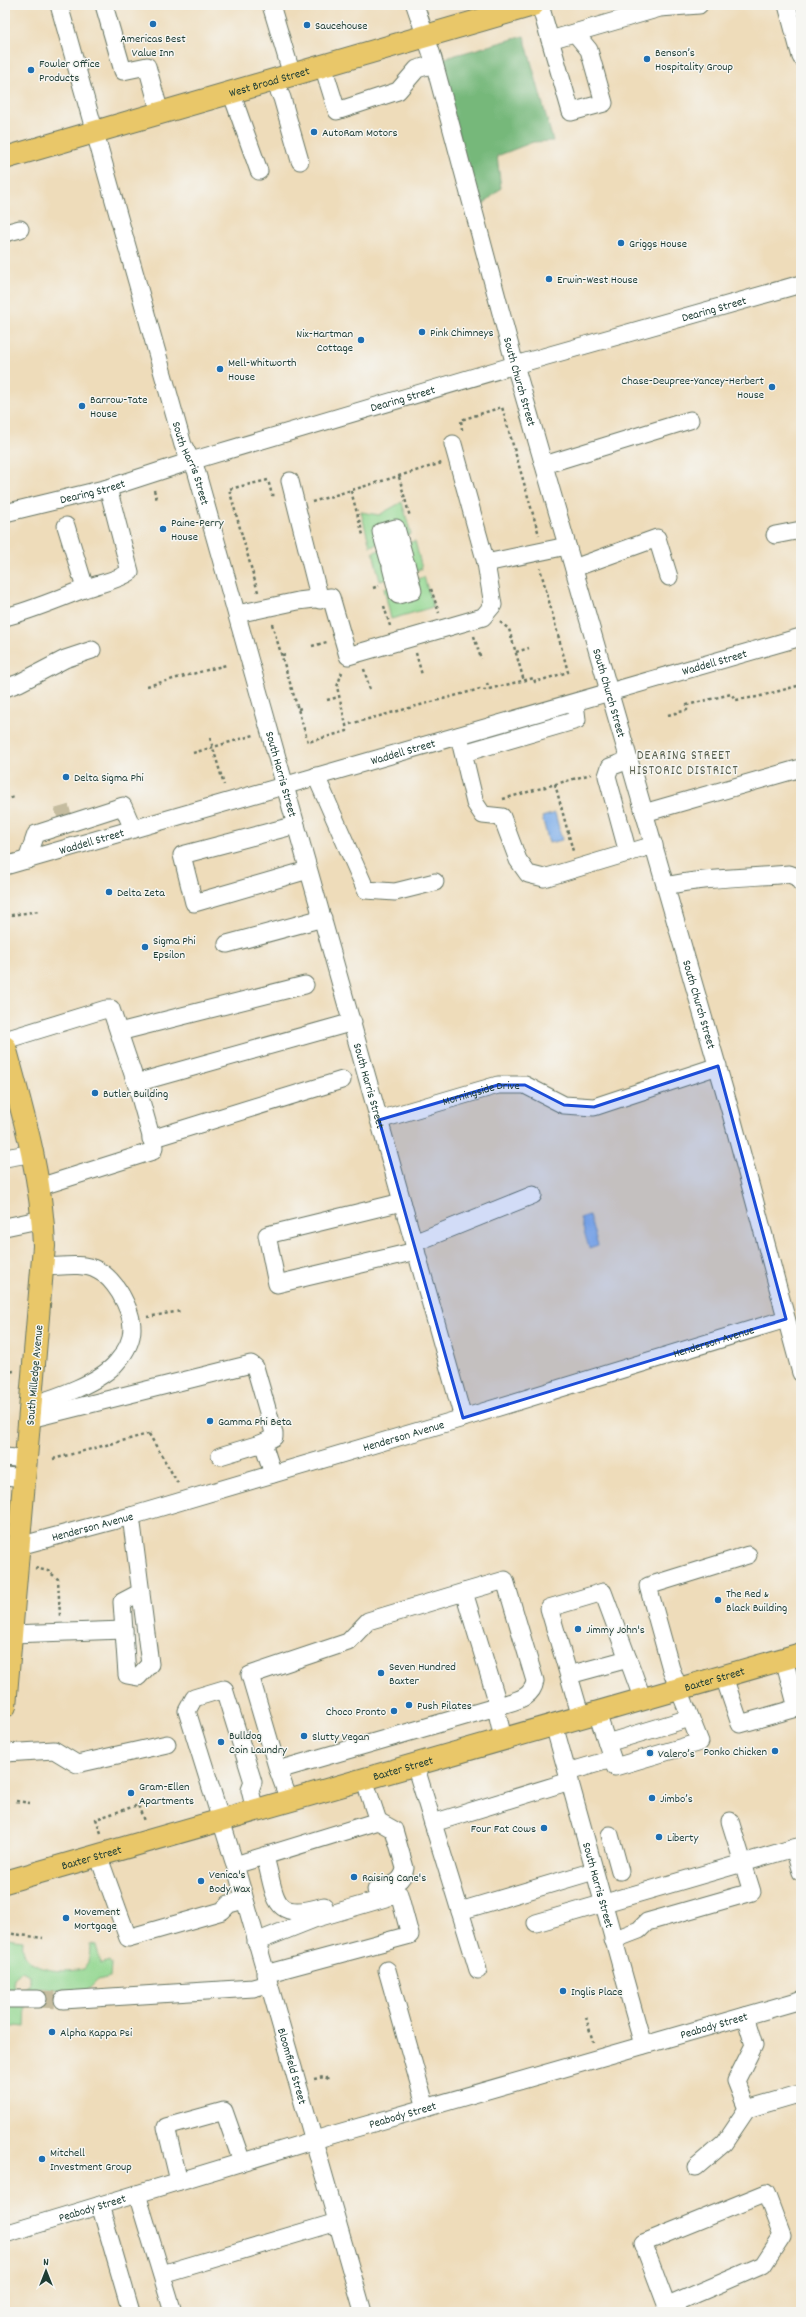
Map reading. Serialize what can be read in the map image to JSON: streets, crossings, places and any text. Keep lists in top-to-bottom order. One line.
{"streets":{"main road":["West Broad Street","South Milledge Avenue","Baxter Street"],"street":["Dearing Street","South Church Street","South Harris Street","Waddell Street","Morningside Drive","Henderson Avenue","Peabody Street","Bloomfield Street"]},"crossings":[["West Broad Street","South Church Street"],["West Broad Street","South Harris Street"],["Dearing Street","South Church Street"],["Dearing Street","South Harris Street"],["South Church Street","Waddell Street"],["South Church Street","Morningside Drive"],["South Church Street","Henderson Avenue"],["South Harris Street","Waddell Street"],["South Harris Street","Morningside Drive"],["South Harris Street","Henderson Avenue"],["South Harris Street","Baxter Street"],["South Harris Street","Peabody Street"],["Henderson Avenue","South Milledge Avenue"],["Baxter Street","Bloomfield Street"],["Peabody Street","Bloomfield Street"]],"districts":["DEARING STREET HISTORIC DISTRICT"],"places":["Americas Best Value Inn","Saucehouse","Benson’s Hospitality Group","Fowler Office Products","AutoRam Motors","Griggs House","Erwin-West House","Pink Chimneys","Nix-Hartman Cottage","Mell-Whitworth House","Chase-Deupree-Yancey-Herbert House","Barrow-Tate House","Paine-Perry House","Delta Sigma Phi","Delta Zeta","Sigma Phi Epsilon","Butler Building","Gamma Phi Beta","The Red & Black Building","Jimmy John's","Seven Hundred Baxter","Push Pilates","Choco Pronto","Slutty Vegan","Bulldog Coin Laundry","Ponko Chicken","Valero’s","Gram-Ellen Apartments","Jimbo’s","Four Fat Cows","Liberty","Raising Cane's","Venica's Body Wax","Movement Mortgage","Inglis Place","Alpha Kappa Psi","Mitchell Investment Group"],"north":"top"}
